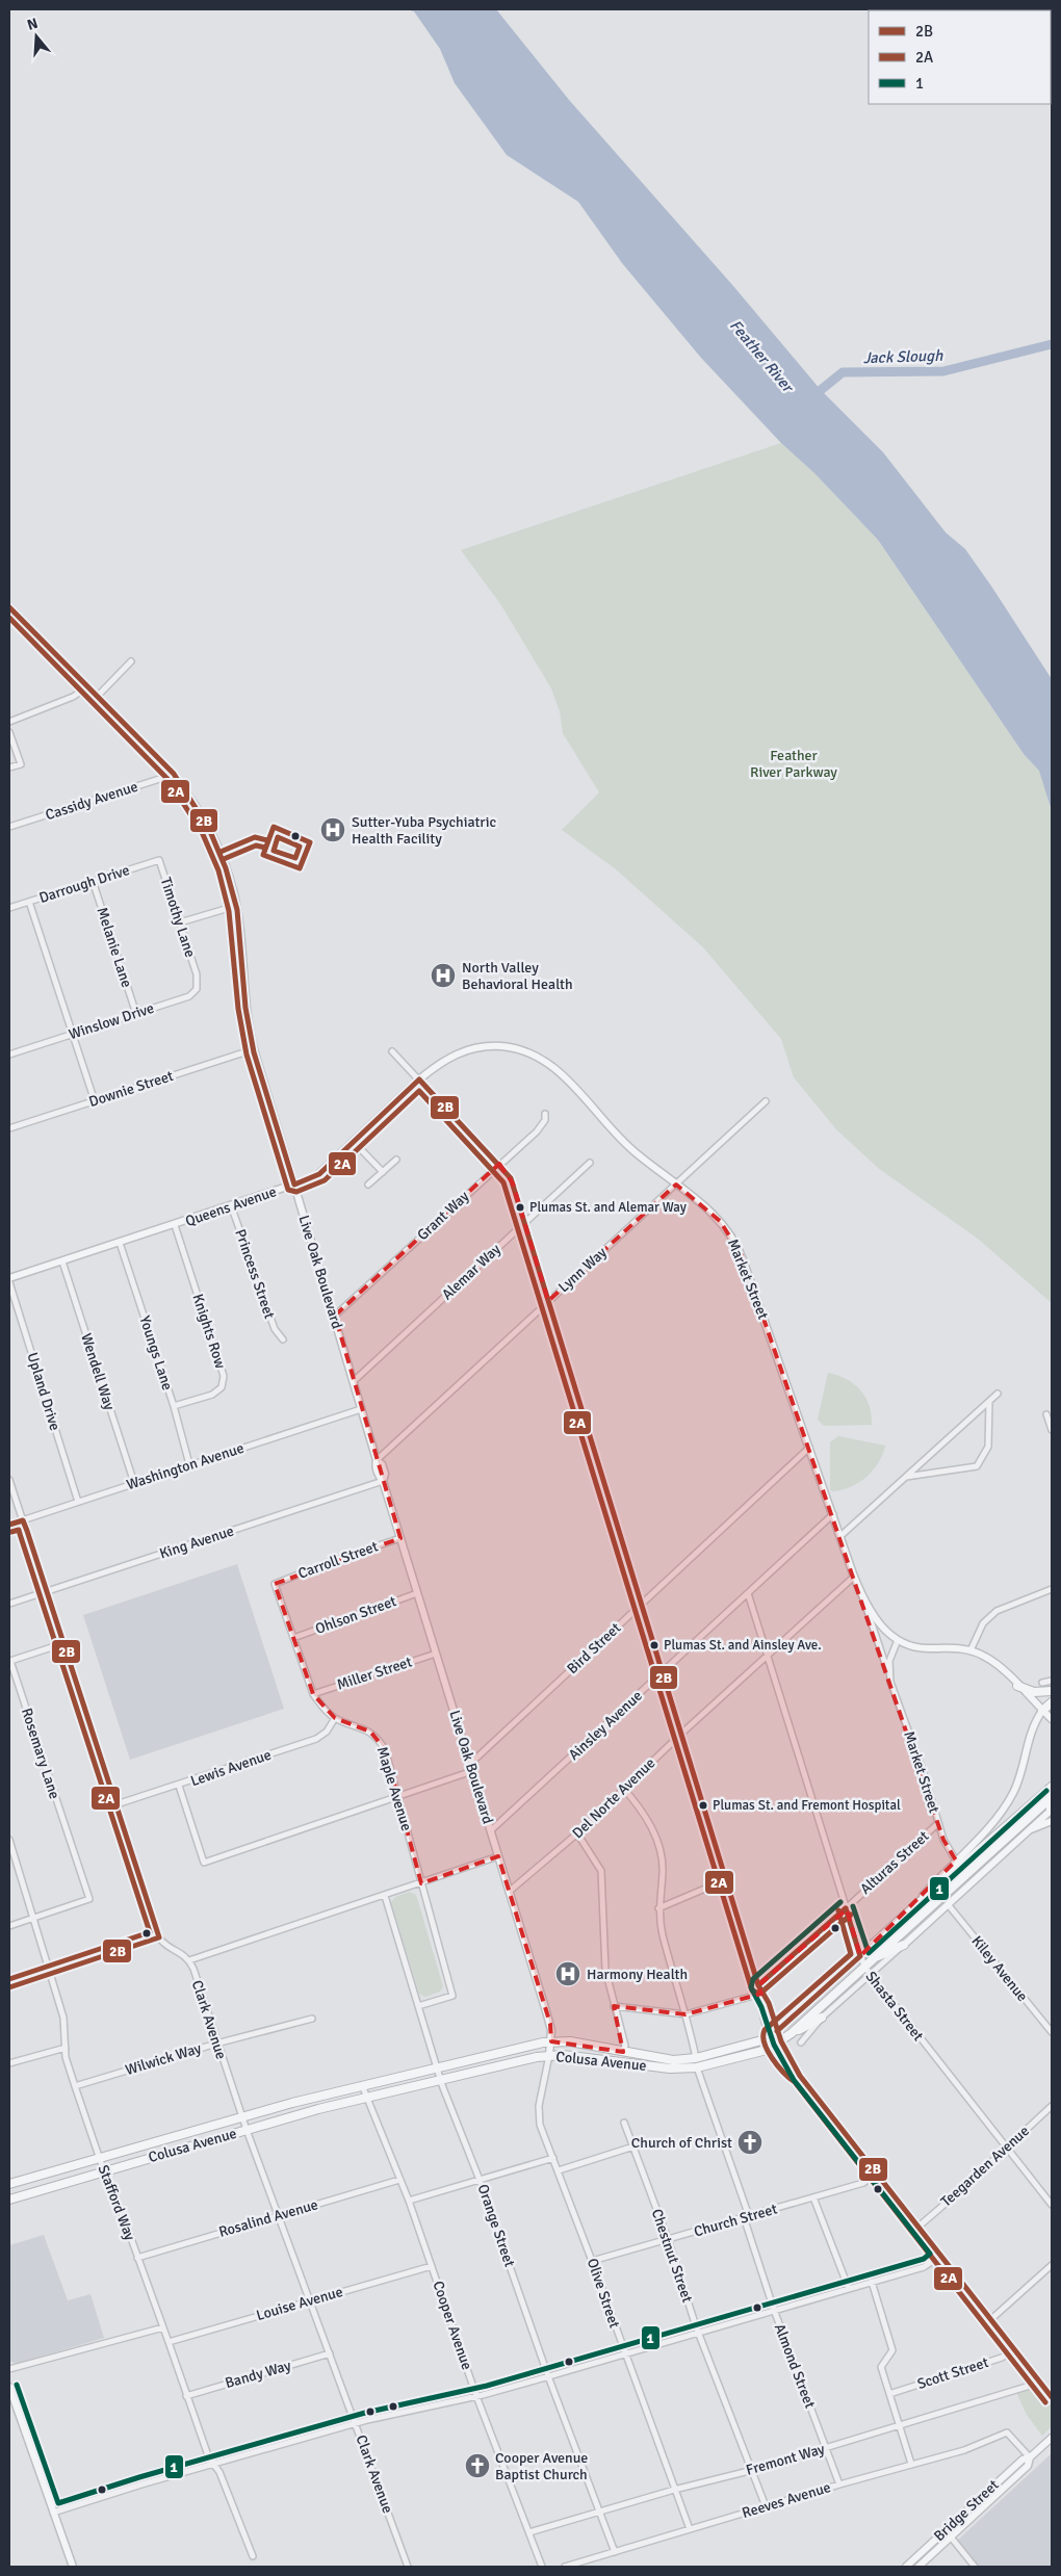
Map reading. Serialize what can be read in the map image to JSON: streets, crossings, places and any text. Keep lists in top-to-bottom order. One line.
{"streets":{"highway":["Colusa Avenue"],"main road":["Queens Avenue","Live Oak Boulevard","Market Street","Bridge Street"],"street":["Cassidy Avenue","Darrough Drive","Timothy Lane","Melanie Lane","Winslow Drive","Downie Street","Grant Way","Lynn Way","Alemar Way","Princess Street","Knights Row","Youngs Lane","Wendell Way","Upland Drive","Washington Avenue","King Avenue","Carroll Street","Ohlson Street","Bird Street","Miller Street","Ainsley Avenue","Rosemary Lane","Lewis Avenue","Maple Avenue","Del Norte Avenue","Alturas Street","Kiley Avenue","Shasta Street","Clark Avenue","Wilwick Way","Teegarden Avenue","Stafford Way","Rosalind Avenue","Church Street","Orange Street","Chestnut Street","Olive Street","Louise Avenue","Cooper Avenue","Almond Street","Scott Street","Bandy Way","Fremont Way","Reeves Avenue"]},"crossings":[["Cassidy Avenue","Live Oak Boulevard"],["Darrough Drive","Timothy Lane"],["Darrough Drive","Melanie Lane"],["Timothy Lane","Winslow Drive"],["Melanie Lane","Winslow Drive"],["Downie Street","Live Oak Boulevard"],["Queens Avenue","Live Oak Boulevard"],["Queens Avenue","Princess Street"],["Queens Avenue","Market Street"],["Queens Avenue","Knights Row"],["Queens Avenue","Youngs Lane"],["Queens Avenue","Wendell Way"],["Queens Avenue","Upland Drive"],["Grant Way","Live Oak Boulevard"],["Lynn Way","Live Oak Boulevard"],["Lynn Way","Market Street"],["Live Oak Boulevard","Alemar Way"],["Live Oak Boulevard","Washington Avenue"],["Live Oak Boulevard","King Avenue"],["Live Oak Boulevard","Carroll Street"],["Live Oak Boulevard","Ohlson Street"],["Live Oak Boulevard","Bird Street"],["Live Oak Boulevard","Miller Street"],["Live Oak Boulevard","Ainsley Avenue"],["Live Oak Boulevard","Del Norte Avenue"],["Live Oak Boulevard","Colusa Avenue"],["Live Oak Boulevard","Olive Street"],["Market Street","Bird Street"],["Market Street","Ainsley Avenue"],["Market Street","Del Norte Avenue"],["Market Street","Alturas Street"],["Knights Row","Youngs Lane"],["Youngs Lane","Washington Avenue"],["Wendell Way","Washington Avenue"],["Upland Drive","Washington Avenue"],["Carroll Street","Maple Avenue"],["Ohlson Street","Maple Avenue"],["Bird Street","Lewis Avenue"],["Bird Street","Maple Avenue"],["Miller Street","Maple Avenue"],["Ainsley Avenue","Shasta Street"],["Rosemary Lane","Stafford Way"],["Lewis Avenue","Maple Avenue"],["Maple Avenue","Orange Street"],["Del Norte Avenue","Shasta Street"],["Alturas Street","Shasta Street"],["Shasta Street","Colusa Avenue"],["Shasta Street","Teegarden Avenue"],["Clark Avenue","Wilwick Way"],["Clark Avenue","Colusa Avenue"],["Clark Avenue","Rosalind Avenue"],["Clark Avenue","Louise Avenue"],["Clark Avenue","Bandy Way"],["Wilwick Way","Stafford Way"],["Colusa Avenue","Stafford Way"],["Colusa Avenue","Orange Street"],["Colusa Avenue","Olive Street"],["Colusa Avenue","Cooper Avenue"],["Colusa Avenue","Almond Street"],["Stafford Way","Rosalind Avenue"],["Stafford Way","Louise Avenue"],["Stafford Way","Bandy Way"],["Rosalind Avenue","Cooper Avenue"],["Church Street","Chestnut Street"],["Church Street","Olive Street"],["Church Street","Almond Street"],["Orange Street","Fremont Way"],["Orange Street","Reeves Avenue"],["Chestnut Street","Fremont Way"],["Chestnut Street","Reeves Avenue"],["Olive Street","Fremont Way"],["Olive Street","Reeves Avenue"],["Louise Avenue","Cooper Avenue"],["Cooper Avenue","Fremont Way"],["Almond Street","Fremont Way"],["Almond Street","Reeves Avenue"],["Reeves Avenue","Bridge Street"]],"water":["Feather River","Jack Slough"],"parks":["Feather River Parkway"],"places":{"hospital":["Sutter-Yuba Psychiatric Health Facility","North Valley Behavioral Health","Harmony Health"],"other":["Plumas St. and Alemar Way","Plumas St. and Ainsley Ave.","Plumas St. and Fremont Hospital"],"church":["Church of Christ","Cooper Avenue Baptist Church"]},"lines":["transit line 2B","transit line 2A","transit line 1"],"legend":["2B","2A","1"],"north":"top"}
